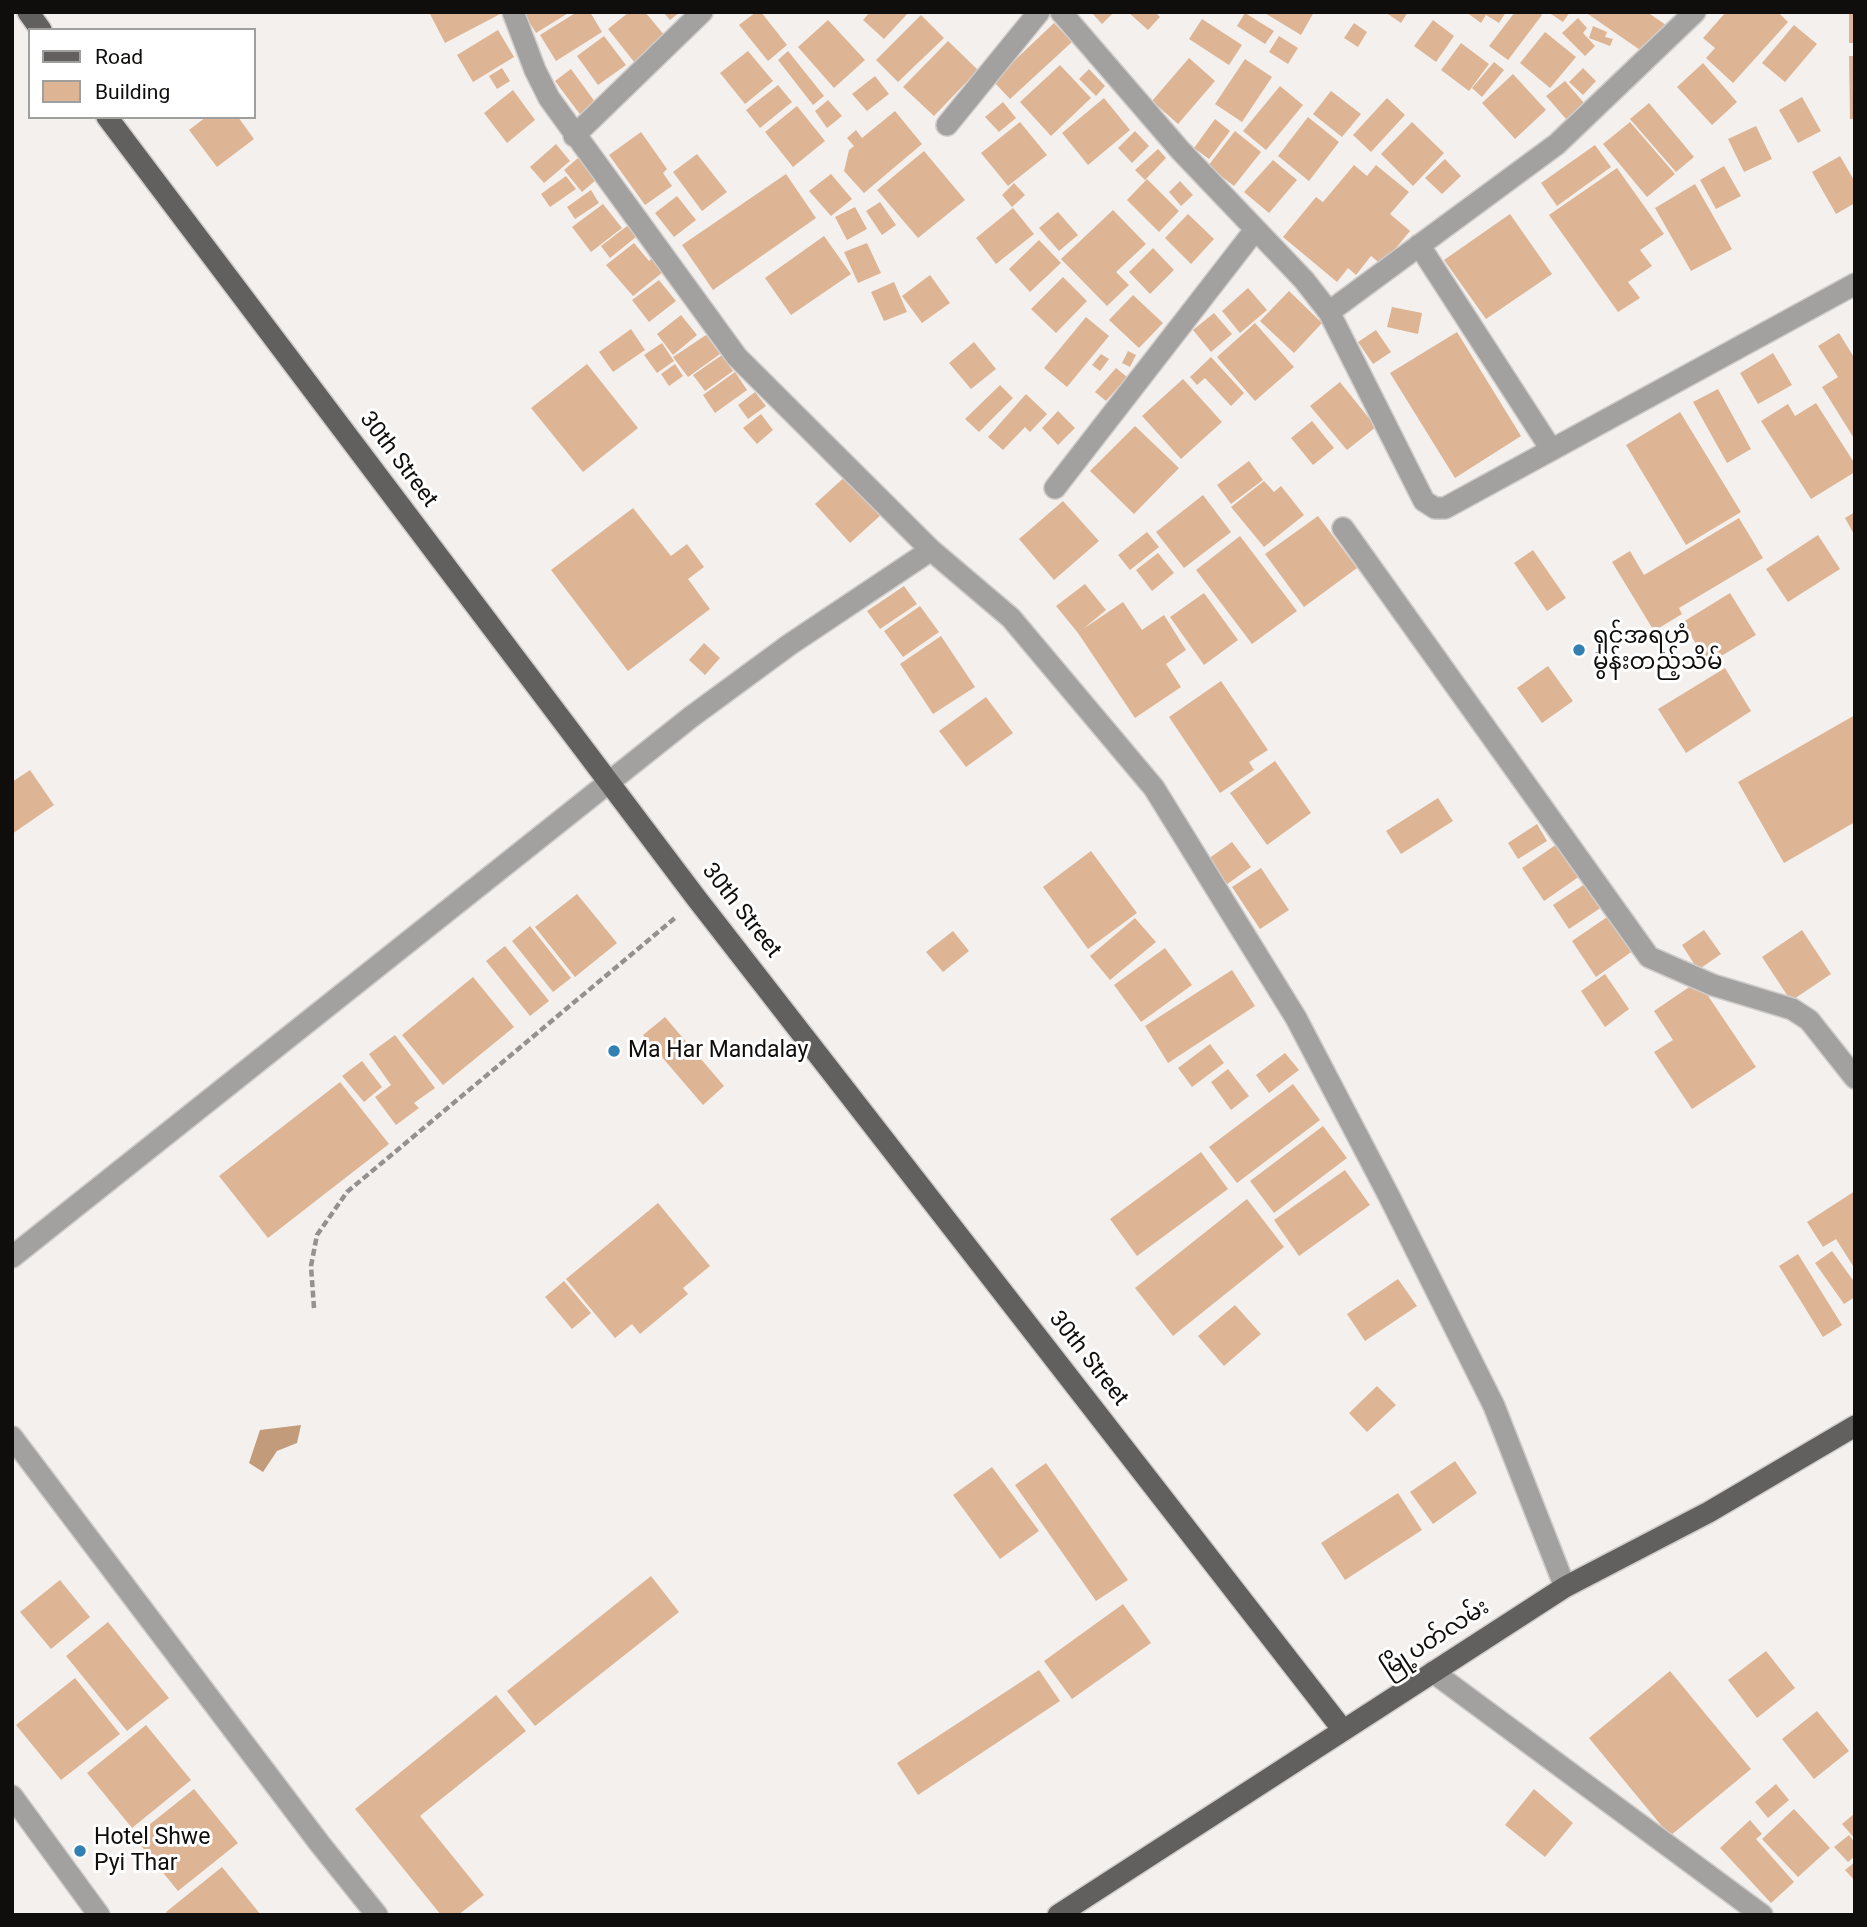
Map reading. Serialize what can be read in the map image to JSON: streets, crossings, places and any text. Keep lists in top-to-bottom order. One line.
{"streets":{"main road":["30th Street","မြို့ပတ်လမ်း"]},"crossings":[["30th Street","မြို့ပတ်လမ်း"]],"places":["ရှင်အရဟံ မွန်းတည့်သိမ်","Ma Har Mandalay","Hotel Shwe Pyi Thar"],"legend":["Road","Building"]}
